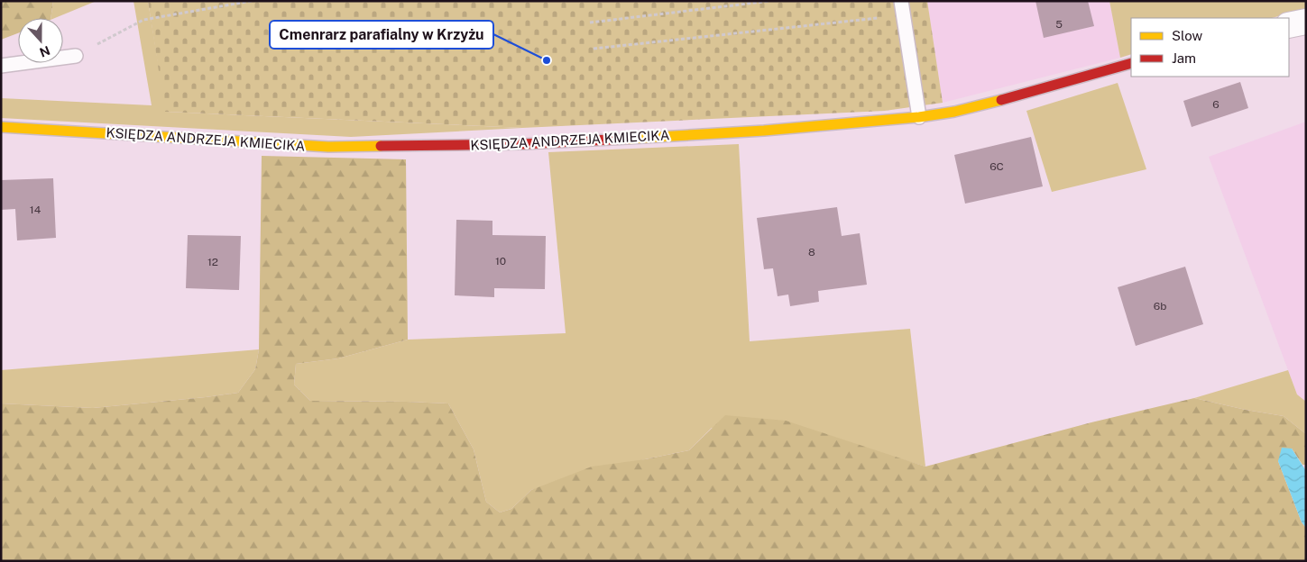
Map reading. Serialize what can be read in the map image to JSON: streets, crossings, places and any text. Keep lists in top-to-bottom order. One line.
{"streets":{"street":["KSIĘDZA ANDRZEJA KMIECIKA"]},"places":["Cmenrarz parafialny w Krzyżu"],"house_numbers":["5","6","6C","14","8","10","12","6b"],"legend":["Slow","Jam"],"north":"bottom"}
